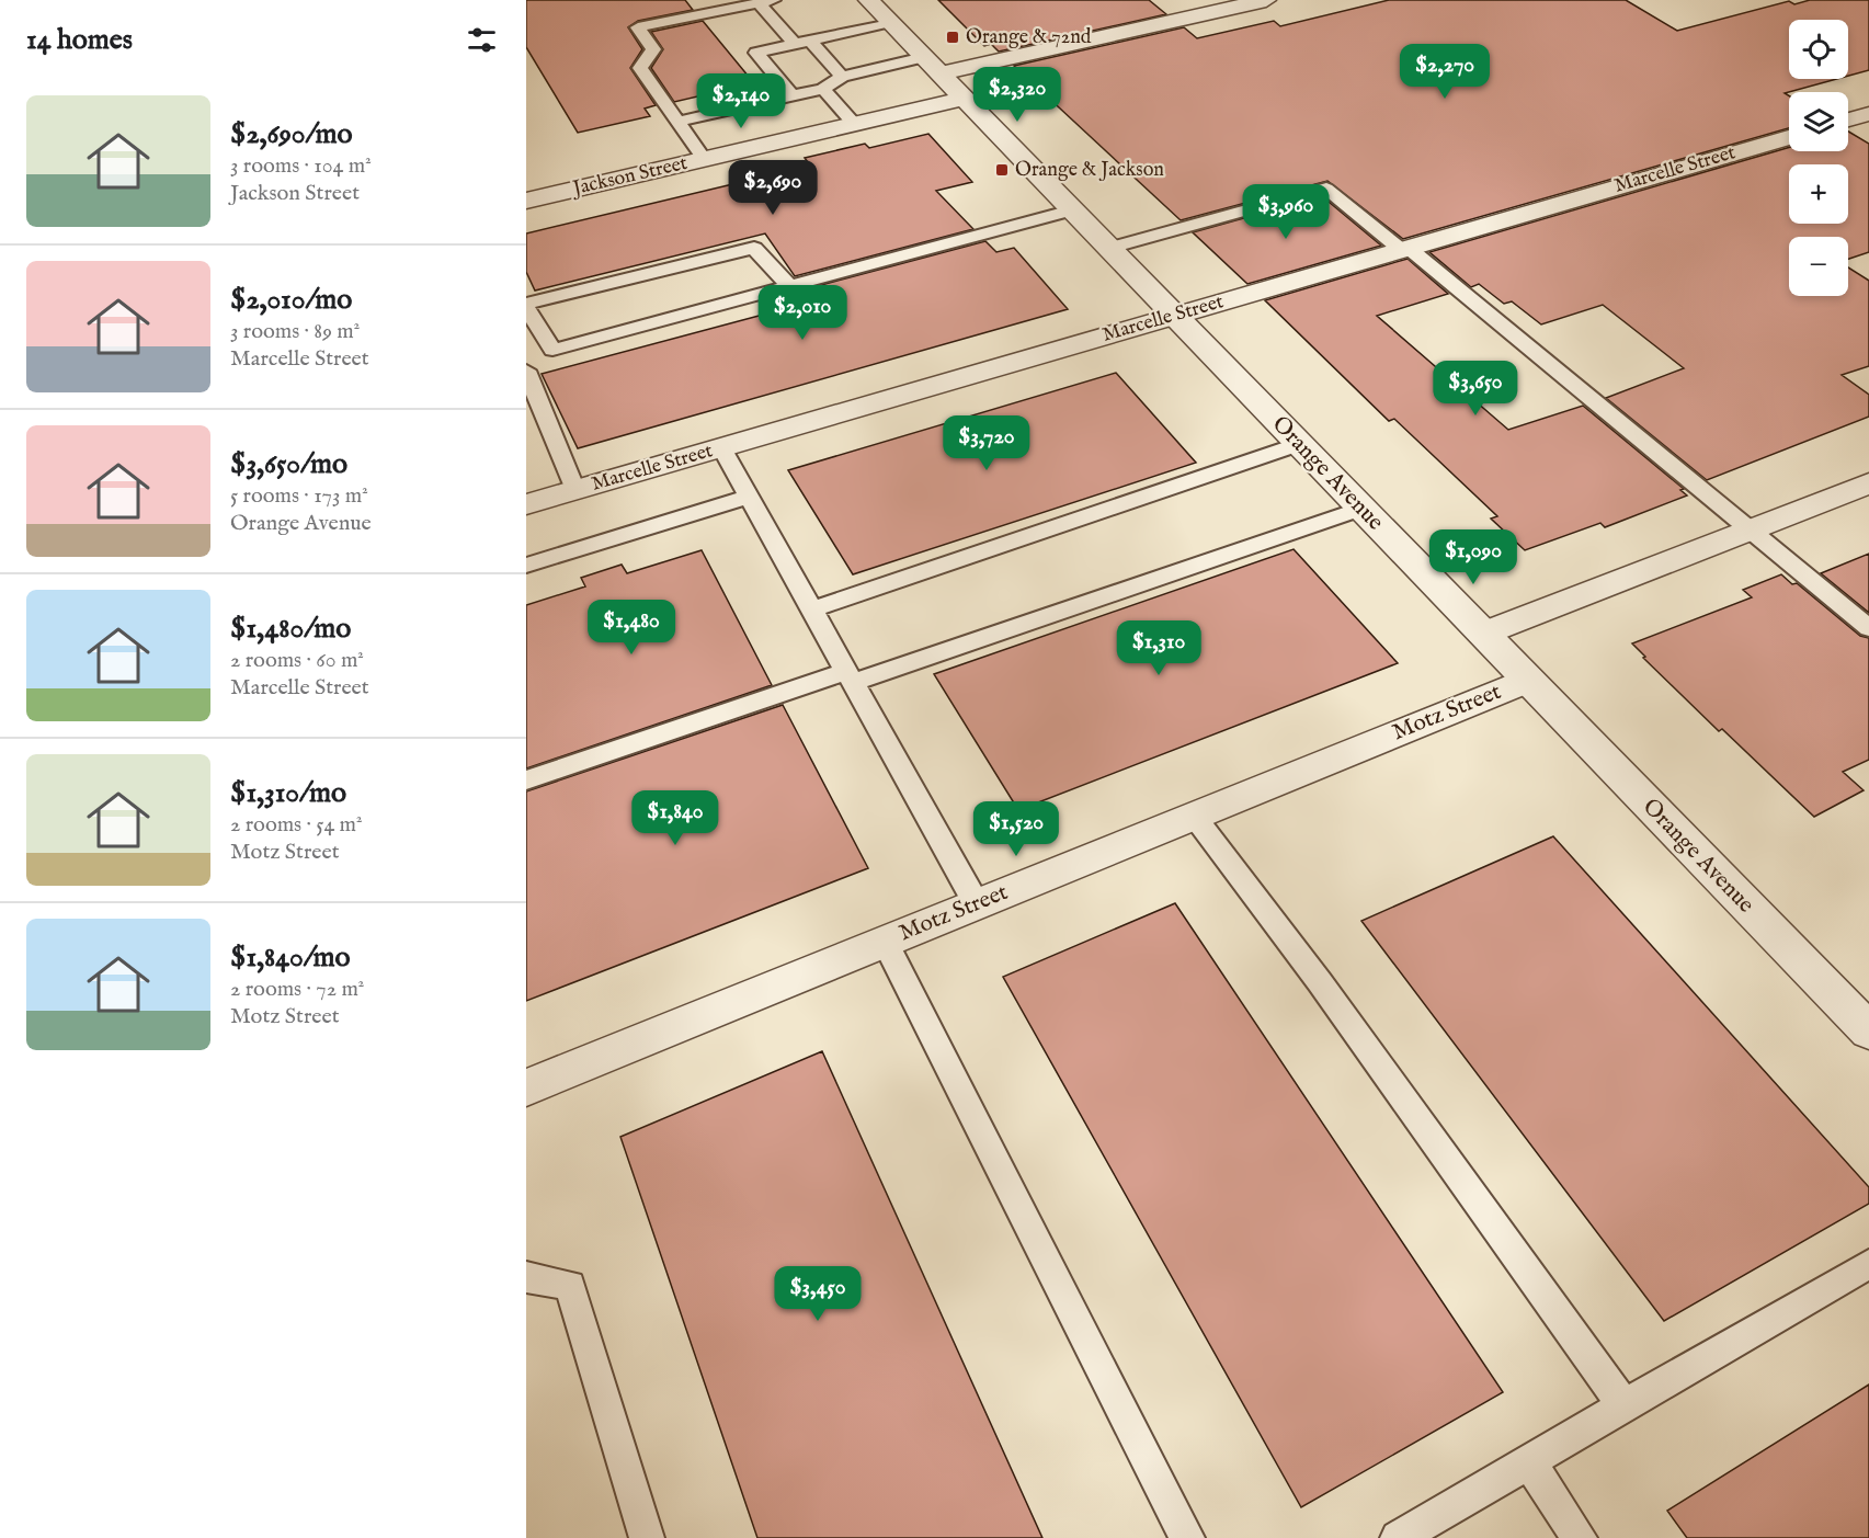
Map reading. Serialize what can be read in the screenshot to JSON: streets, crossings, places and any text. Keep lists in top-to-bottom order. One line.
{"streets":{"street":["Marcelle Street","Jackson Street","Orange Avenue","Motz Street"]},"crossings":[["Marcelle Street","Orange Avenue"],["Jackson Street","Orange Avenue"],["Orange Avenue","Motz Street"]],"places":{"transit":["Orange & 72nd","Orange & Jackson"]},"page":{"heading":"14 homes","map_buttons":["+","−"],"price":["$2,270","$2,320","$2,140","$2,690","$3,960","$2,010","$3,650","$3,720","$1,090","$1,480","$1,310","$1,840","$1,520","$3,450"],"list":[{"name":"$2,690/mo","note":"3 rooms · 104 m² · Jackson Street"},{"name":"$2,010/mo","note":"3 rooms · 89 m² · Marcelle Street"},{"name":"$3,650/mo","note":"5 rooms · 173 m² · Orange Avenue"},{"name":"$1,480/mo","note":"2 rooms · 60 m² · Marcelle Street"},{"name":"$1,310/mo","note":"2 rooms · 54 m² · Motz Street"},{"name":"$1,840/mo","note":"2 rooms · 72 m² · Motz Street"}]}}
